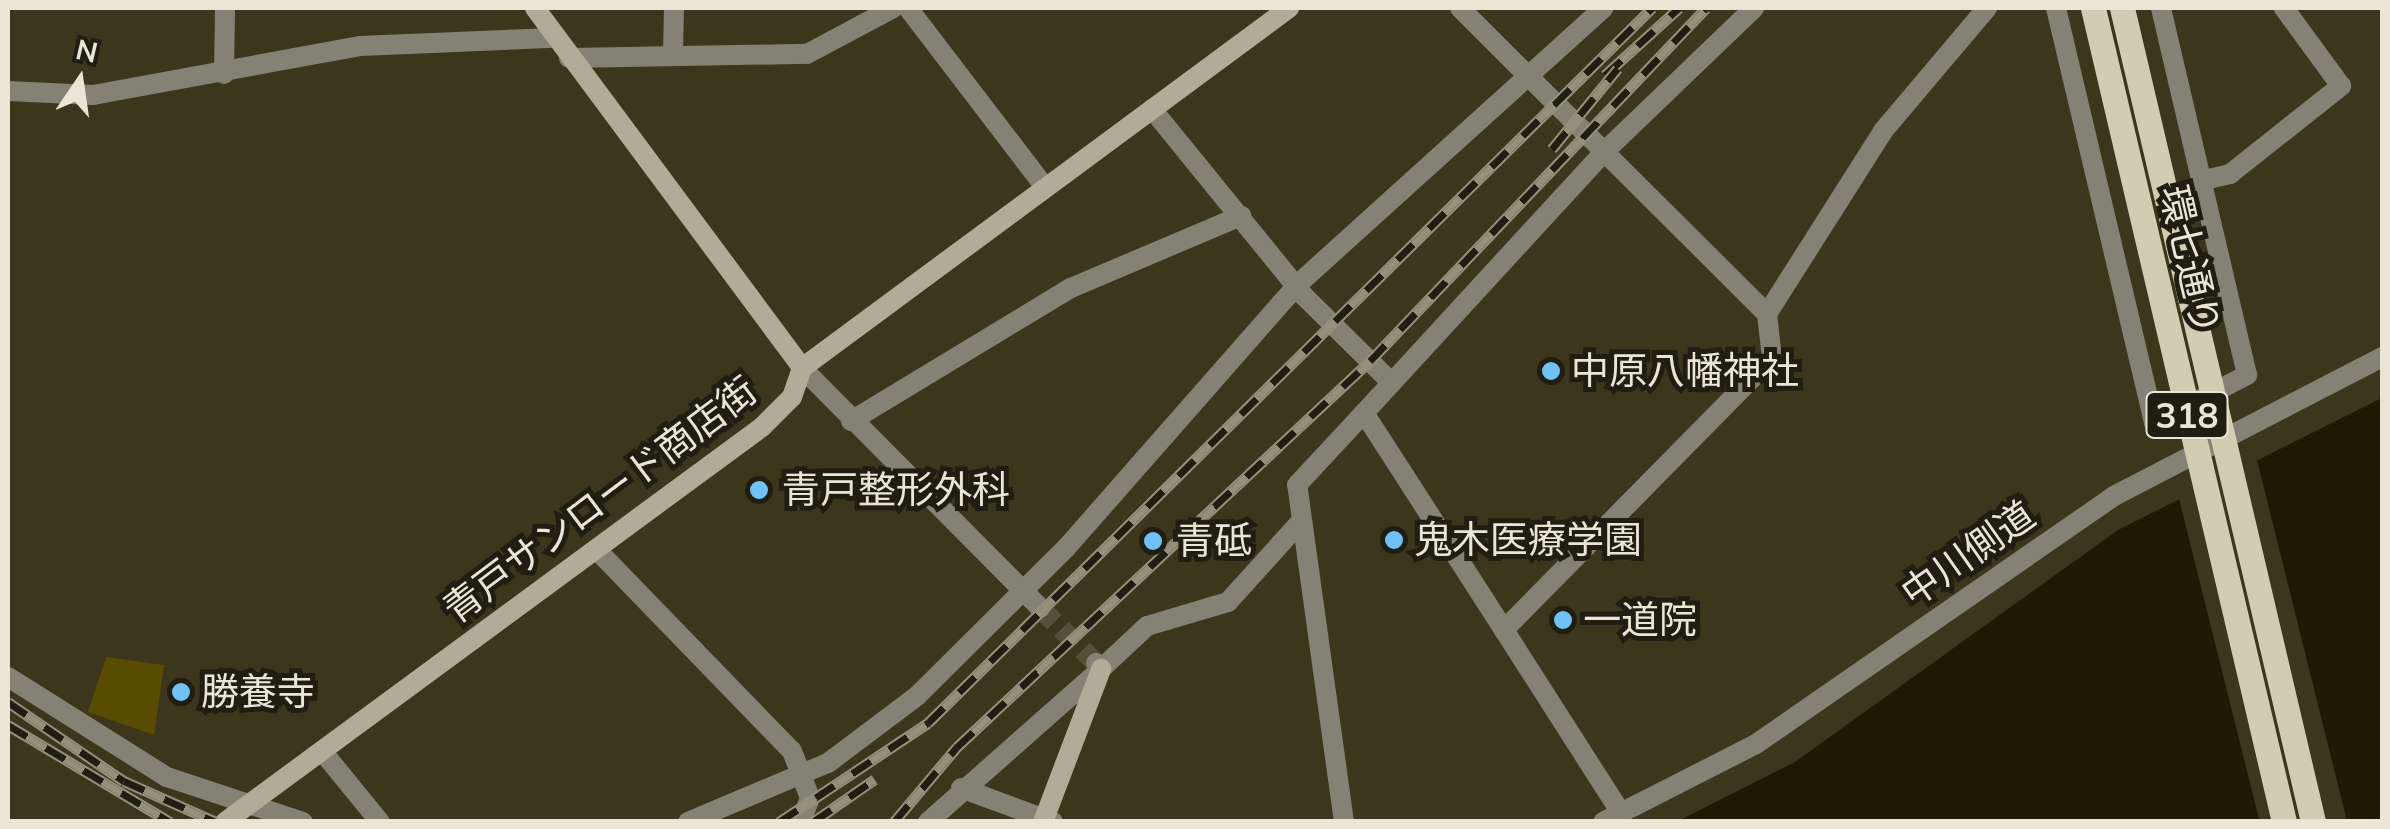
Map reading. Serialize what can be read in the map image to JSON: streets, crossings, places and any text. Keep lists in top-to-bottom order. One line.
{"streets":{"main road":["環七通り","318"],"street":["青戸サンロード商店街","中川側道"]},"places":["中原八幡神社","青戸整形外科","鬼木医療学園","青砥","一道院","勝養寺"],"north":"top"}
